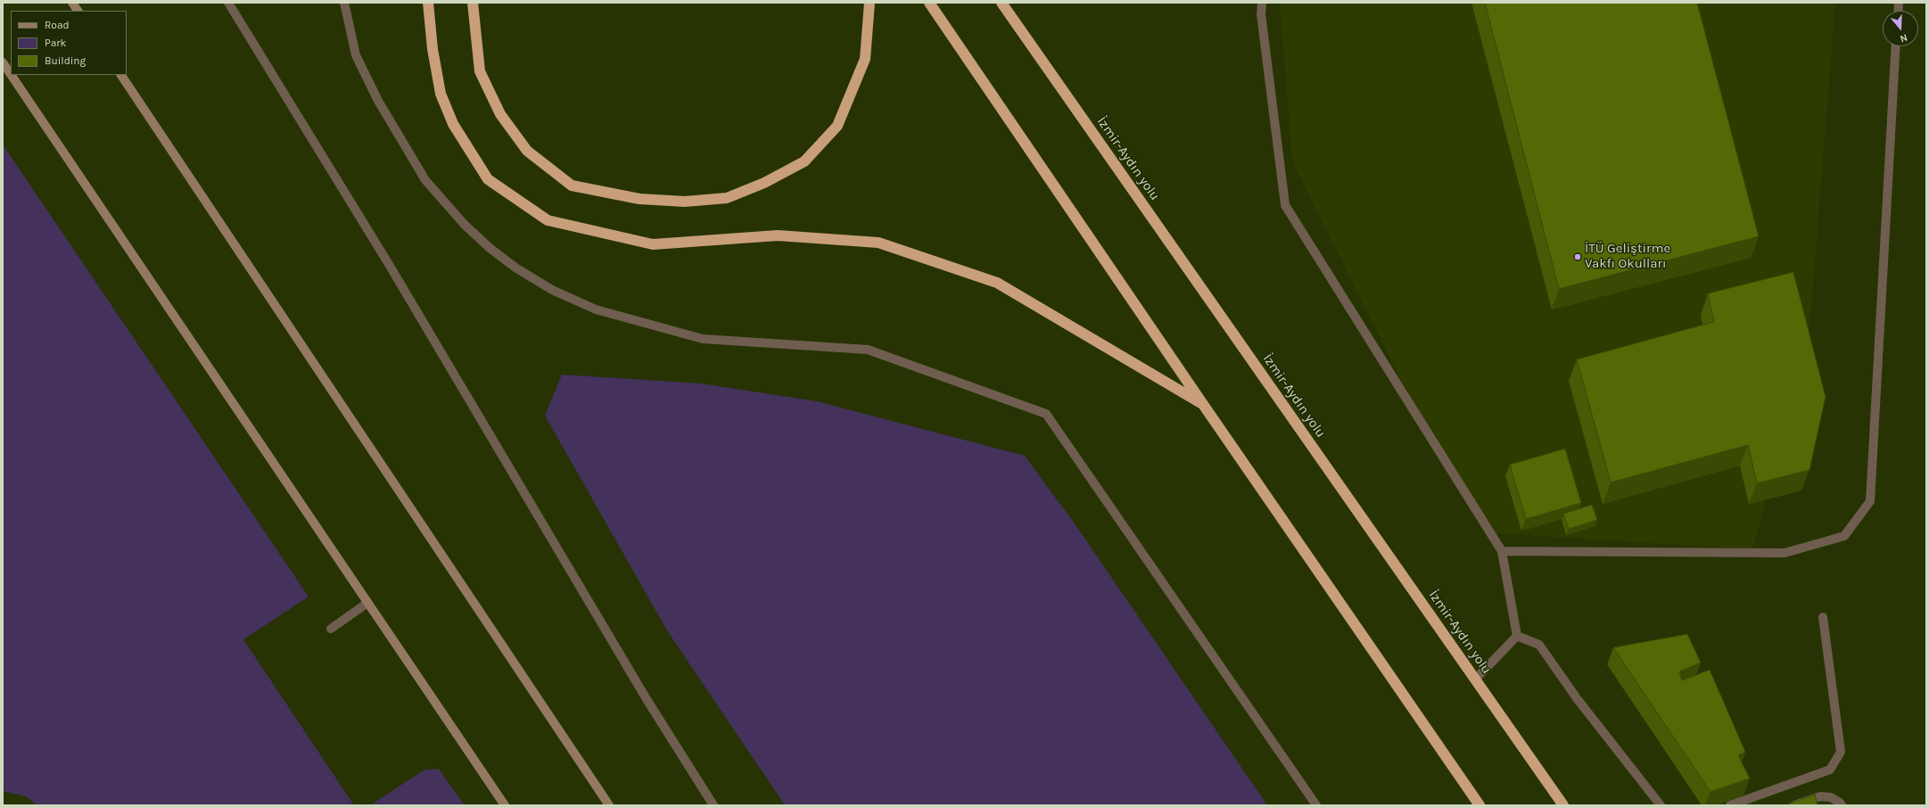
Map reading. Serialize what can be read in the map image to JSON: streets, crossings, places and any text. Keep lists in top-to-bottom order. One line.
{"streets":{"highway":["İzmir-Aydın yolu"]},"places":["İTÜ Geliştirme Vakfı Okulları"],"legend":["Road","Park","Building"],"north":"bottom"}
